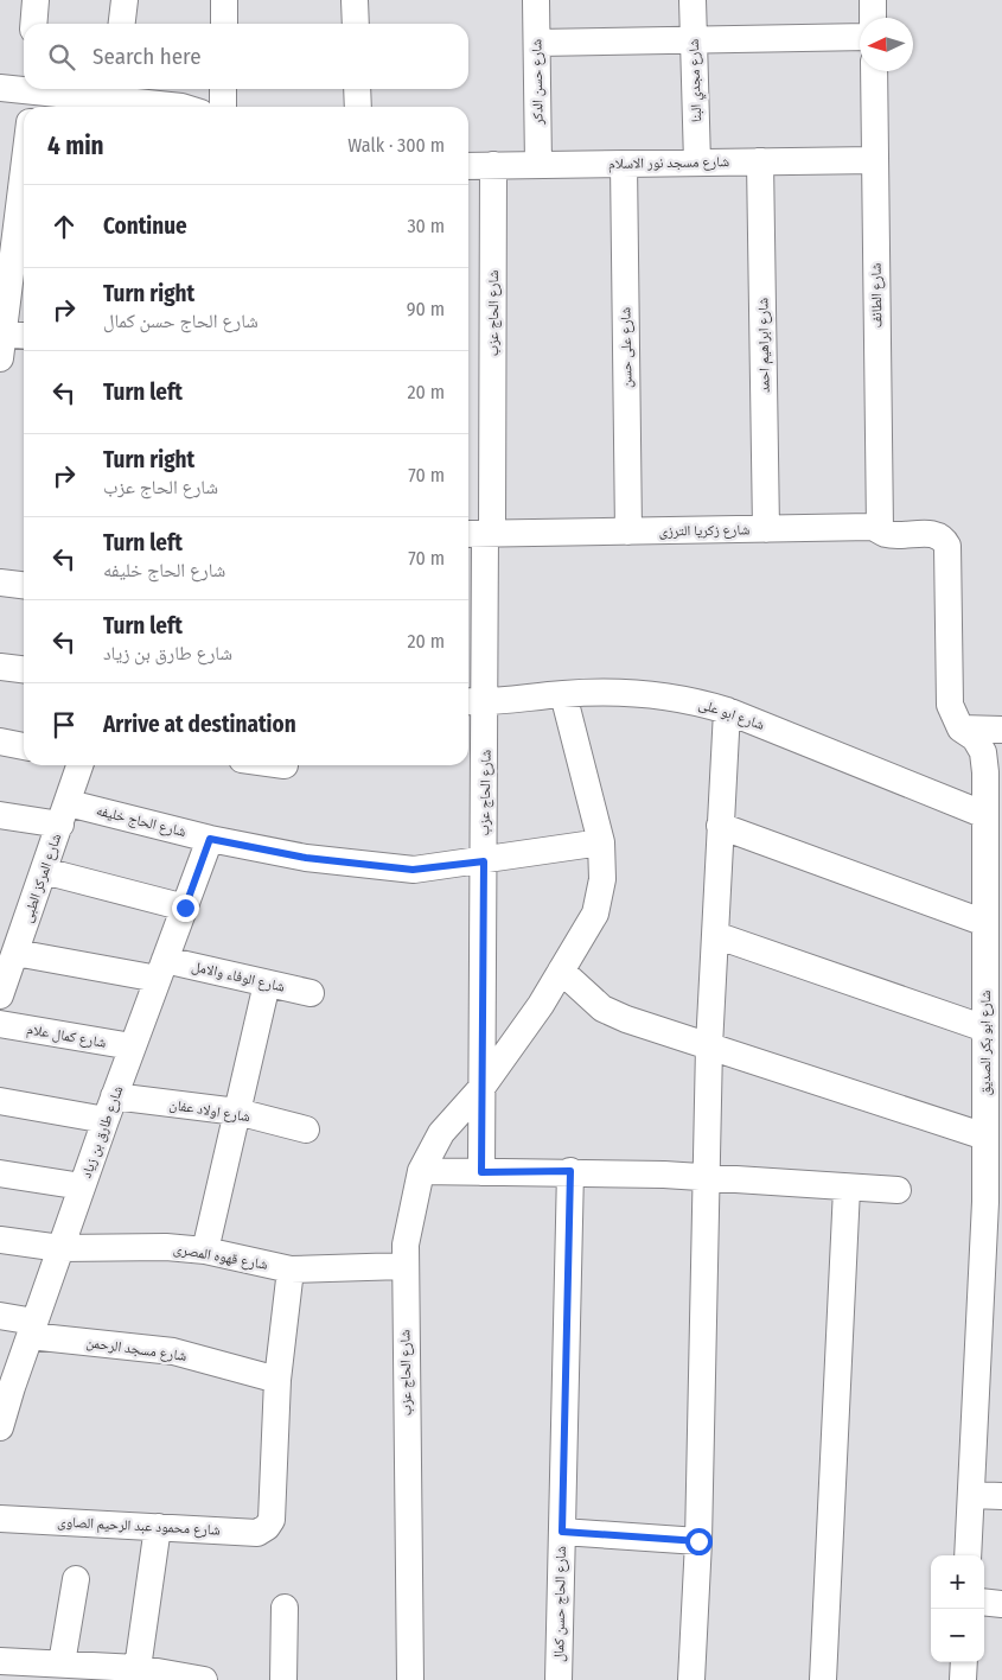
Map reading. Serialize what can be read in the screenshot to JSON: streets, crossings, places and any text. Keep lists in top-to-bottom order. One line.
{"streets":{"street":["شارع مجدي البنا","شارع حسن الدكر","شارع مسجد نور الاسلام","شارع الطائف","شارع الحاج عزب","شارع ابراهيم احمد","شارع على حسن","شارع زكريا الترزى","شارع ابو على","شارع الحاج خليفه","شارع المركز الطبى","شارع الوفاء والامل","شارع كمال علام","شارع ابو بكر الصديق","شارع اولاد عفان","شارع طارق بن زياد","شارع قهوه المصرى","شارع مسجد الرحمن","شارع محمود عبد الرحيم الصاوى","شارع الحاج حسن كمال"]},"crossings":[["شارع مجدي البنا","شارع مسجد نور الاسلام"],["شارع حسن الدكر","شارع مسجد نور الاسلام"],["شارع مسجد نور الاسلام","شارع الطائف"],["شارع مسجد نور الاسلام","شارع الحاج عزب"],["شارع مسجد نور الاسلام","شارع ابراهيم احمد"],["شارع مسجد نور الاسلام","شارع على حسن"],["شارع الطائف","شارع زكريا الترزى"],["شارع الحاج عزب","شارع زكريا الترزى"],["شارع الحاج عزب","شارع ابو على"],["شارع الحاج عزب","شارع الحاج خليفه"],["شارع الحاج عزب","شارع قهوه المصرى"],["شارع ابراهيم احمد","شارع زكريا الترزى"],["شارع على حسن","شارع زكريا الترزى"],["شارع زكريا الترزى","شارع ابو بكر الصديق"],["شارع ابو على","شارع ابو بكر الصديق"],["شارع الحاج خليفه","شارع المركز الطبى"],["شارع الحاج خليفه","شارع طارق بن زياد"],["شارع المركز الطبى","شارع الوفاء والامل"],["شارع الوفاء والامل","شارع طارق بن زياد"],["شارع كمال علام","شارع طارق بن زياد"],["شارع اولاد عفان","شارع طارق بن زياد"],["شارع طارق بن زياد","شارع قهوه المصرى"],["شارع طارق بن زياد","شارع مسجد الرحمن"],["شارع مسجد الرحمن","شارع محمود عبد الرحيم الصاوى"]],"north":"left","page":{"search":"Search here","heading":["4 min","Walk · 300 m"],"list":[["Continue","30 m"],["Turn right","شارع الحاج حسن كمال","90 m"],["Turn left","20 m"],["Turn right","شارع الحاج عزب","70 m"],["Turn left","شارع الحاج خليفه","70 m"],["Turn left","شارع طارق بن زياد","20 m"],"Arrive at destination"],"map_buttons":["+","−"]}}
